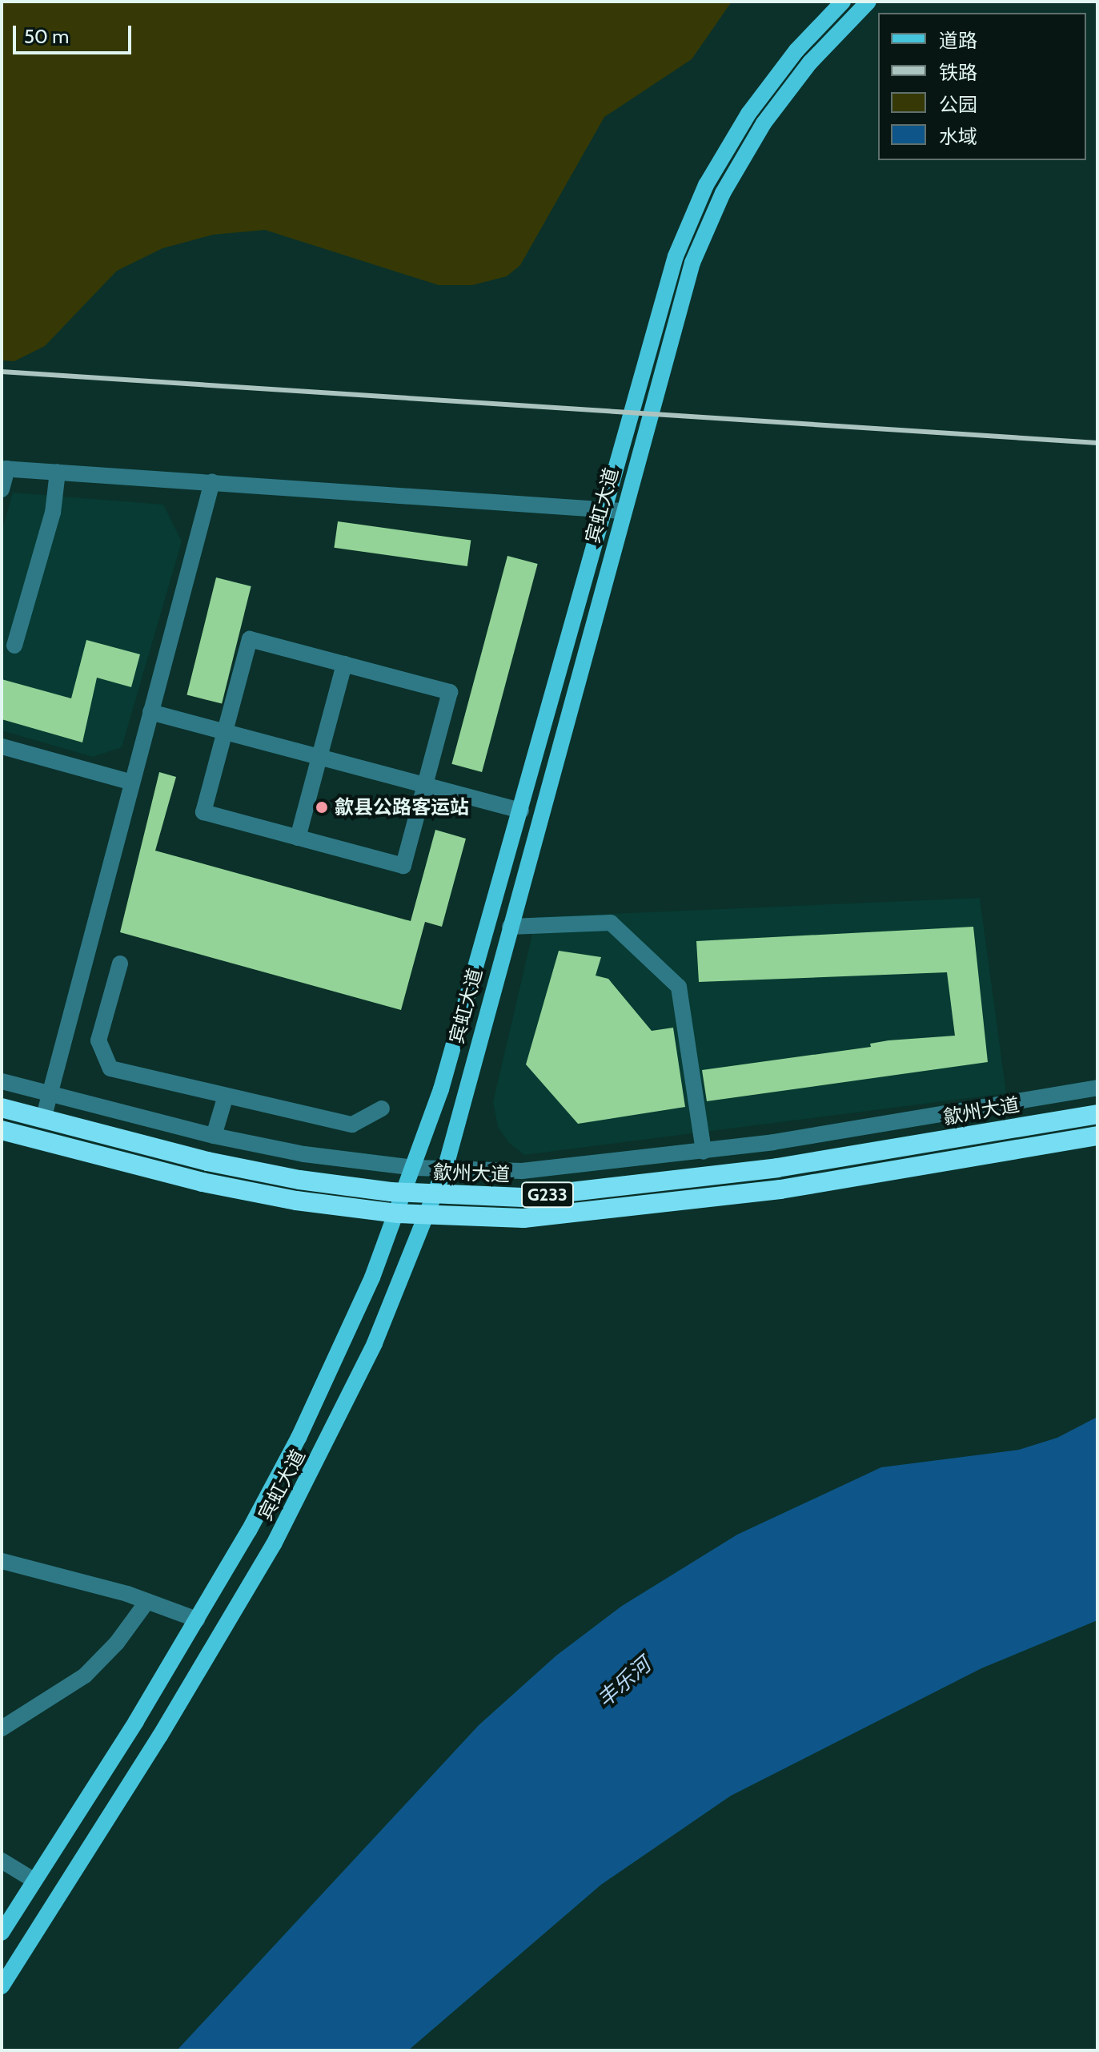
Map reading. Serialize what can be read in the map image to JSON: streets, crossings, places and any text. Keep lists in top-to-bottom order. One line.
{"streets":{"highway":["歙州大道","G233"],"main road":["宾虹大道"]},"crossings":[["宾虹大道","歙州大道"],["宾虹大道","G233"]],"water":["丰乐河"],"places":["歙县公路客运站"],"legend":["道路","铁路","公园","水域"],"scale_bar":"50 m"}
